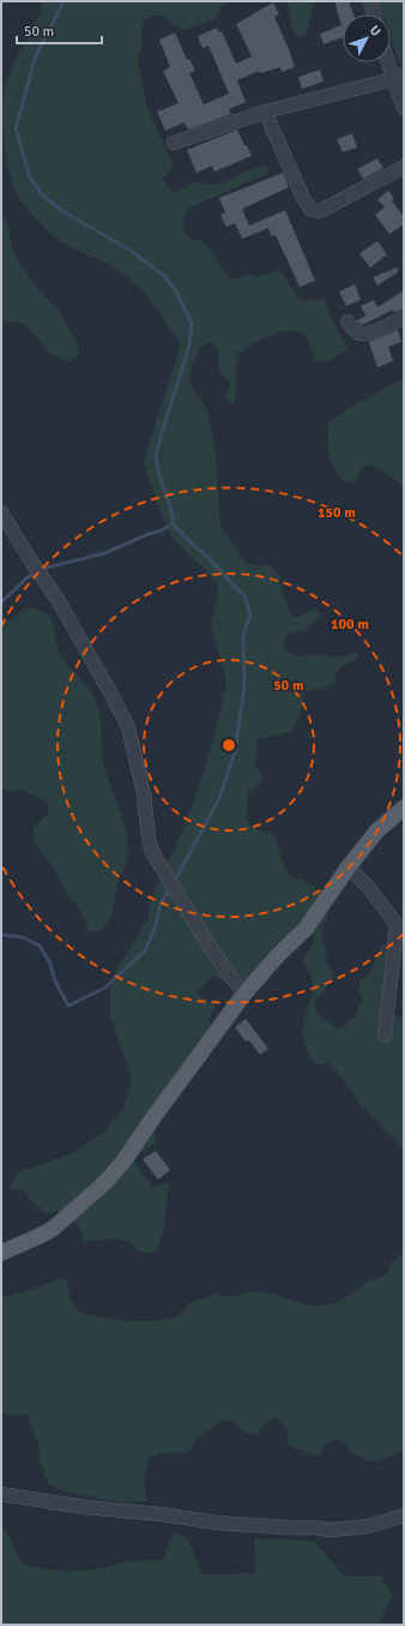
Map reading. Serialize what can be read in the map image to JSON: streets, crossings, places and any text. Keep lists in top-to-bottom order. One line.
{"scale_bar":"50 m","north":"top right","rings":["150 m","100 m","50 m"]}
